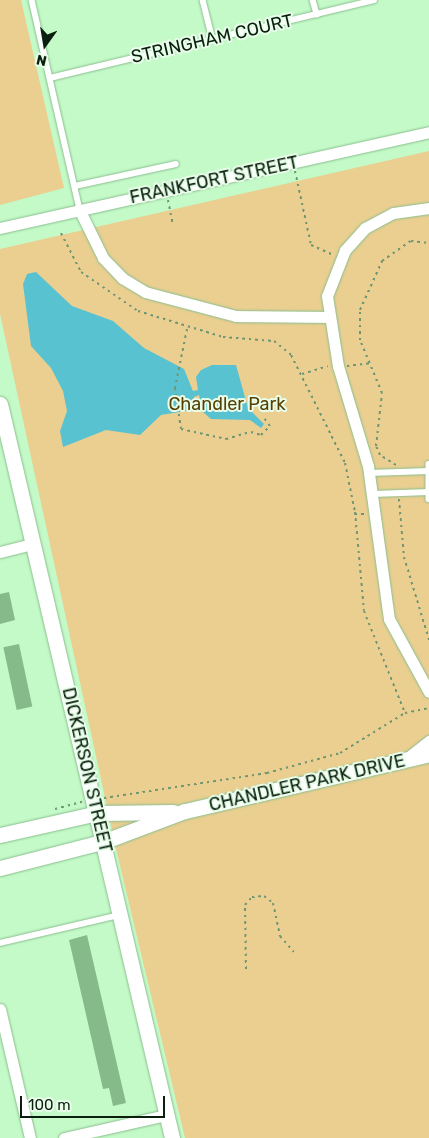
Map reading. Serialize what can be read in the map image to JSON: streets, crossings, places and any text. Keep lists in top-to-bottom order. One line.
{"streets":{"street":["FRANKFORT STREET","DICKERSON STREET","CHANDLER PARK DRIVE"],"lane":["STRINGHAM COURT"]},"crossings":[["DICKERSON STREET","CHANDLER PARK DRIVE"]],"parks":["Chandler Park"],"scale_bar":"100 m","north":"bottom"}
